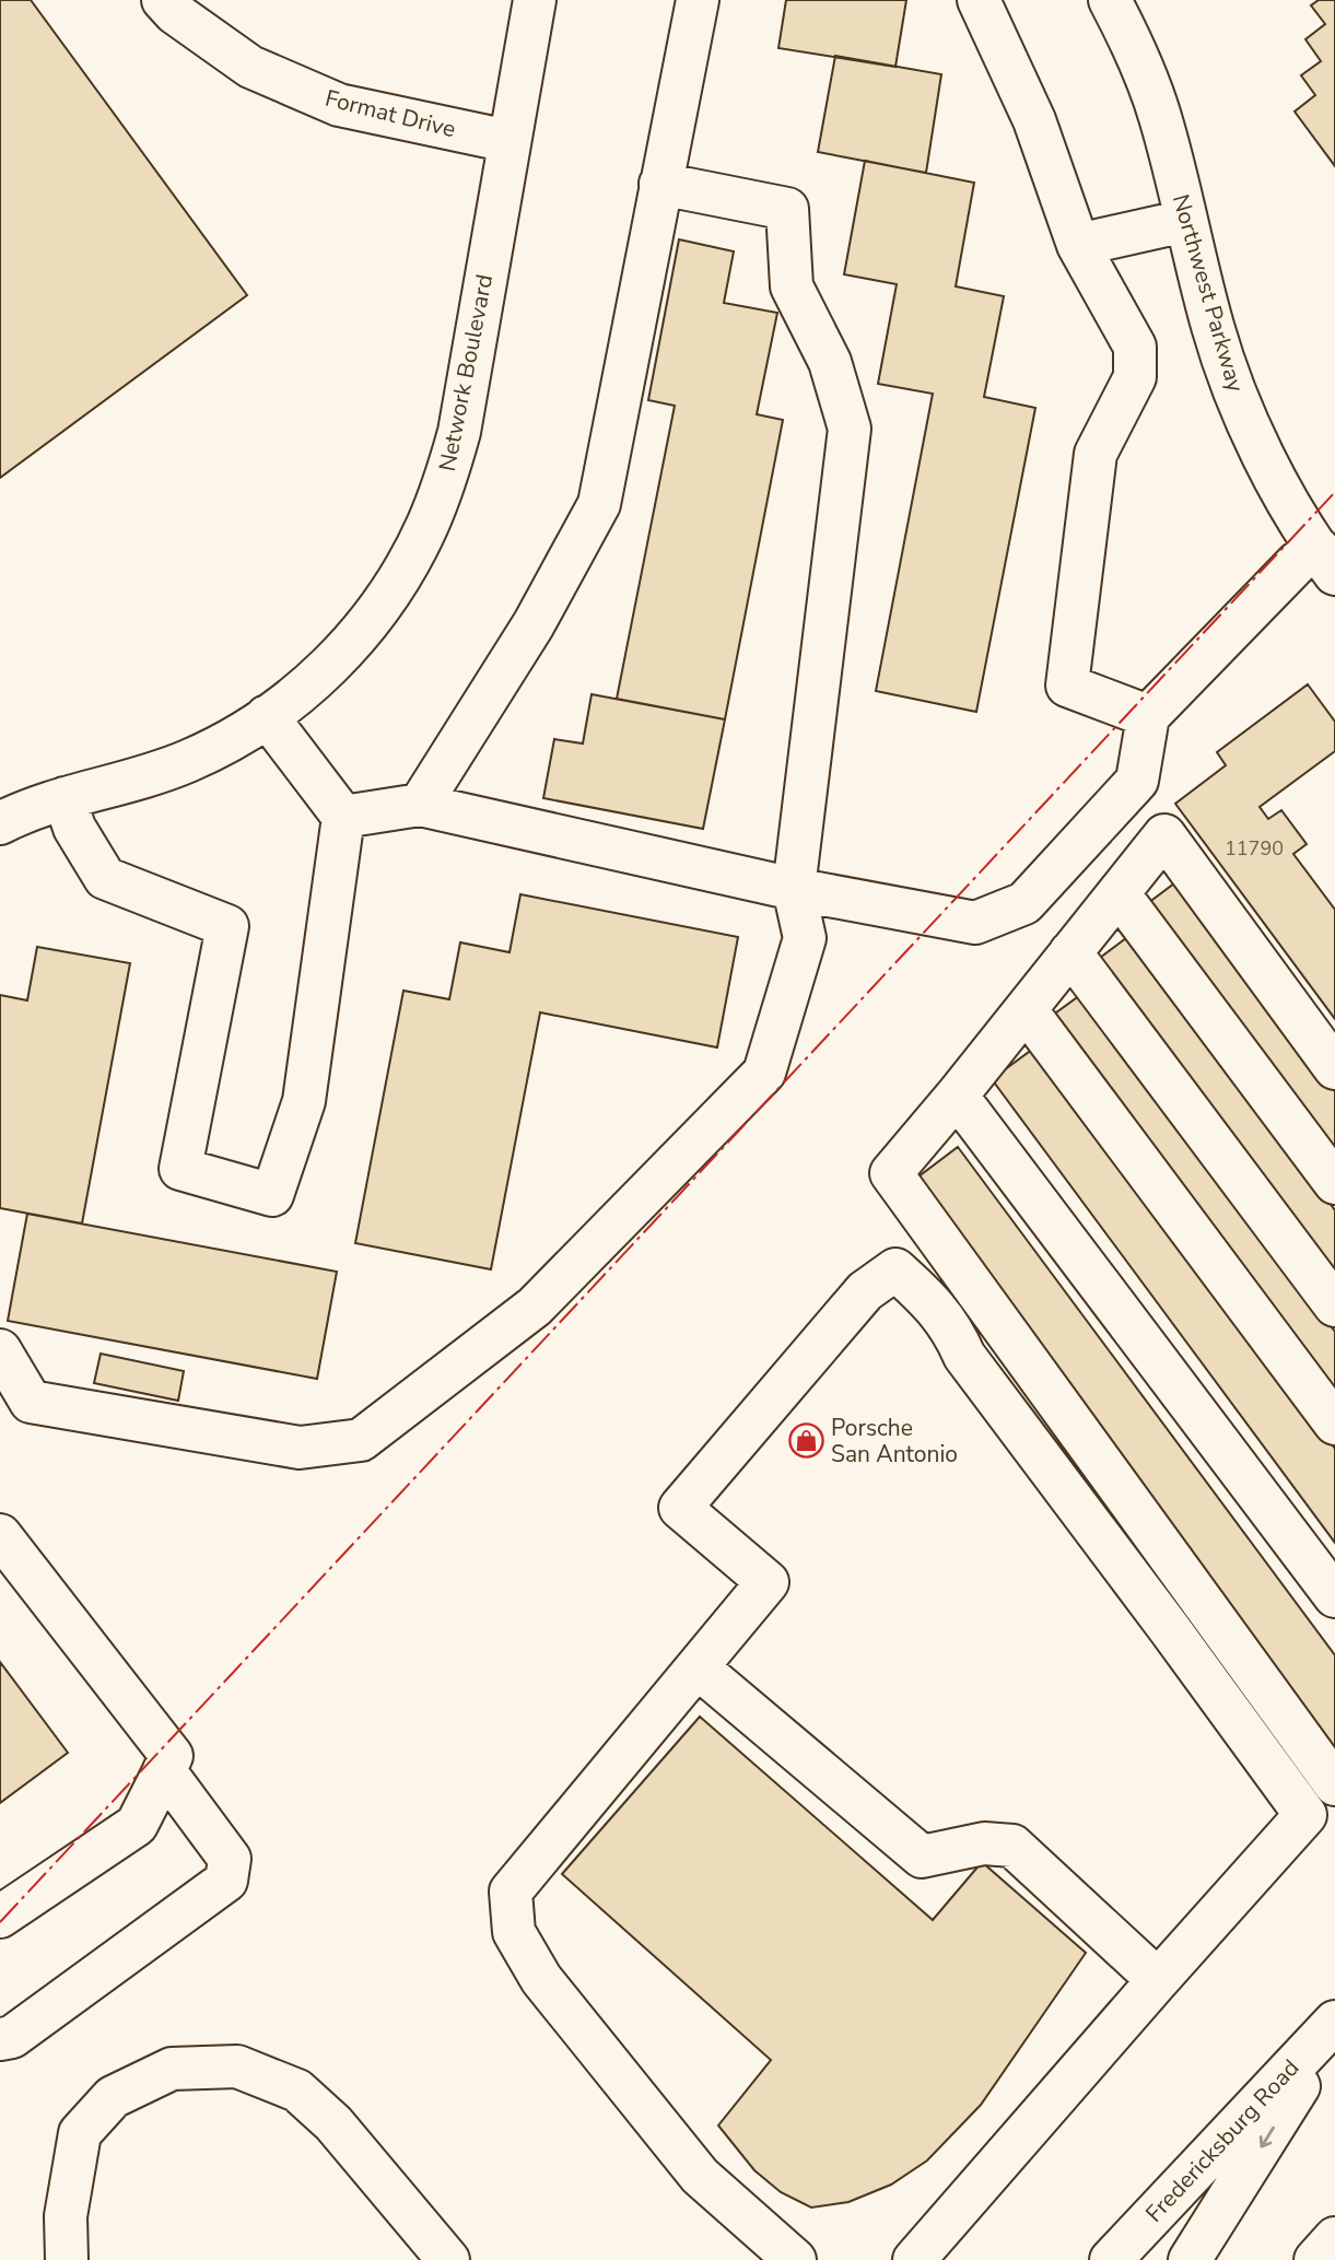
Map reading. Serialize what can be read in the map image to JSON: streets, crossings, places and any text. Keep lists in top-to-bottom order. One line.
{"streets":{"main road":["Format Drive","Northwest Parkway","Network Boulevard","Fredericksburg Road"]},"crossings":[["Format Drive","Network Boulevard"]],"places":{"shop":["Porsche San Antonio"]},"house_numbers":["11790"]}
